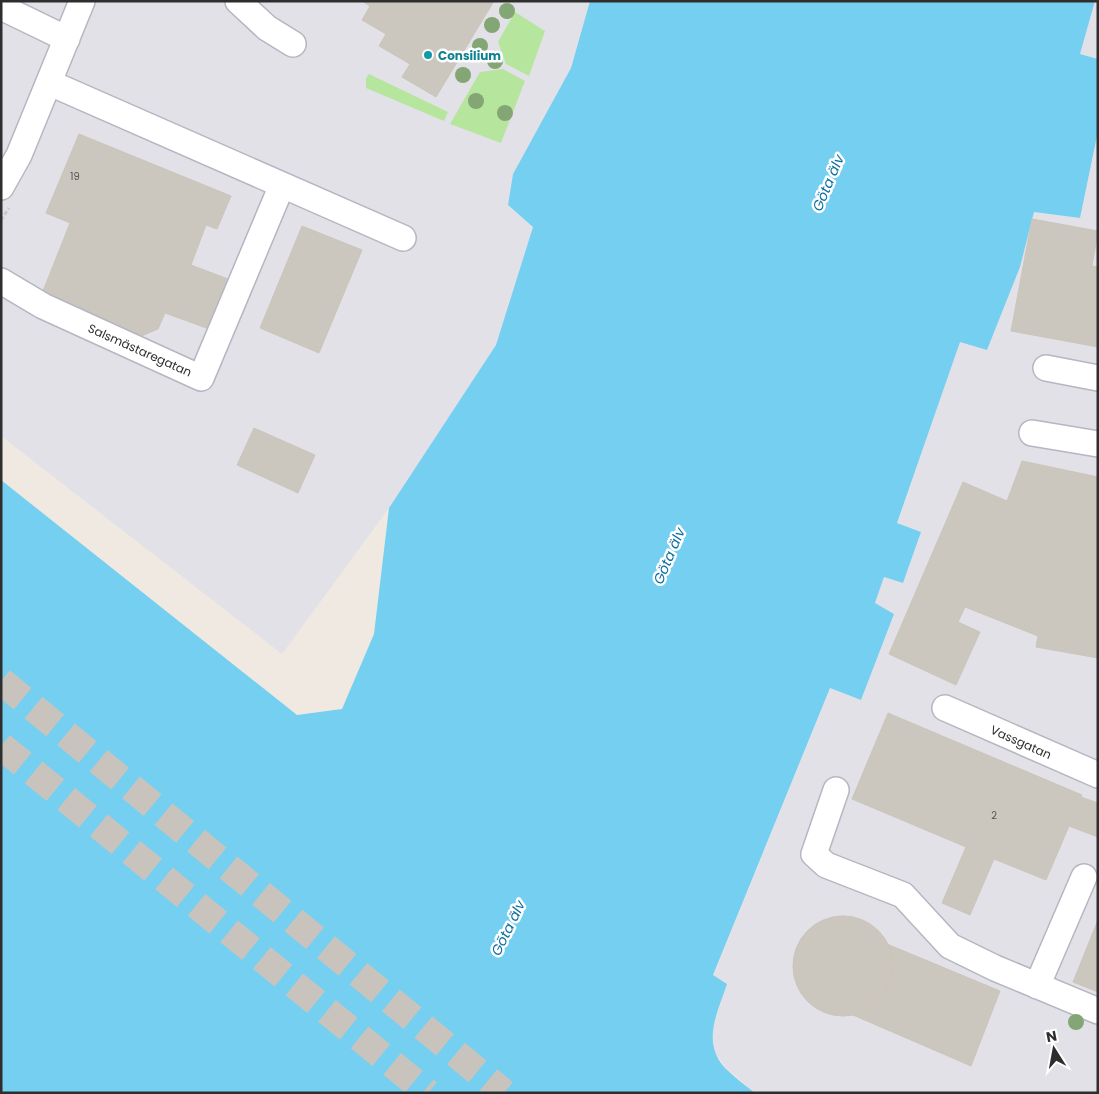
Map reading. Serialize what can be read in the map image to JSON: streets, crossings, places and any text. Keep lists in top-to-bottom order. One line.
{"streets":{"street":["Salsmästaregatan","Vassgatan"]},"water":["Göta älv"],"places":["Consilium"],"house_numbers":["19","2"],"north":"top"}
